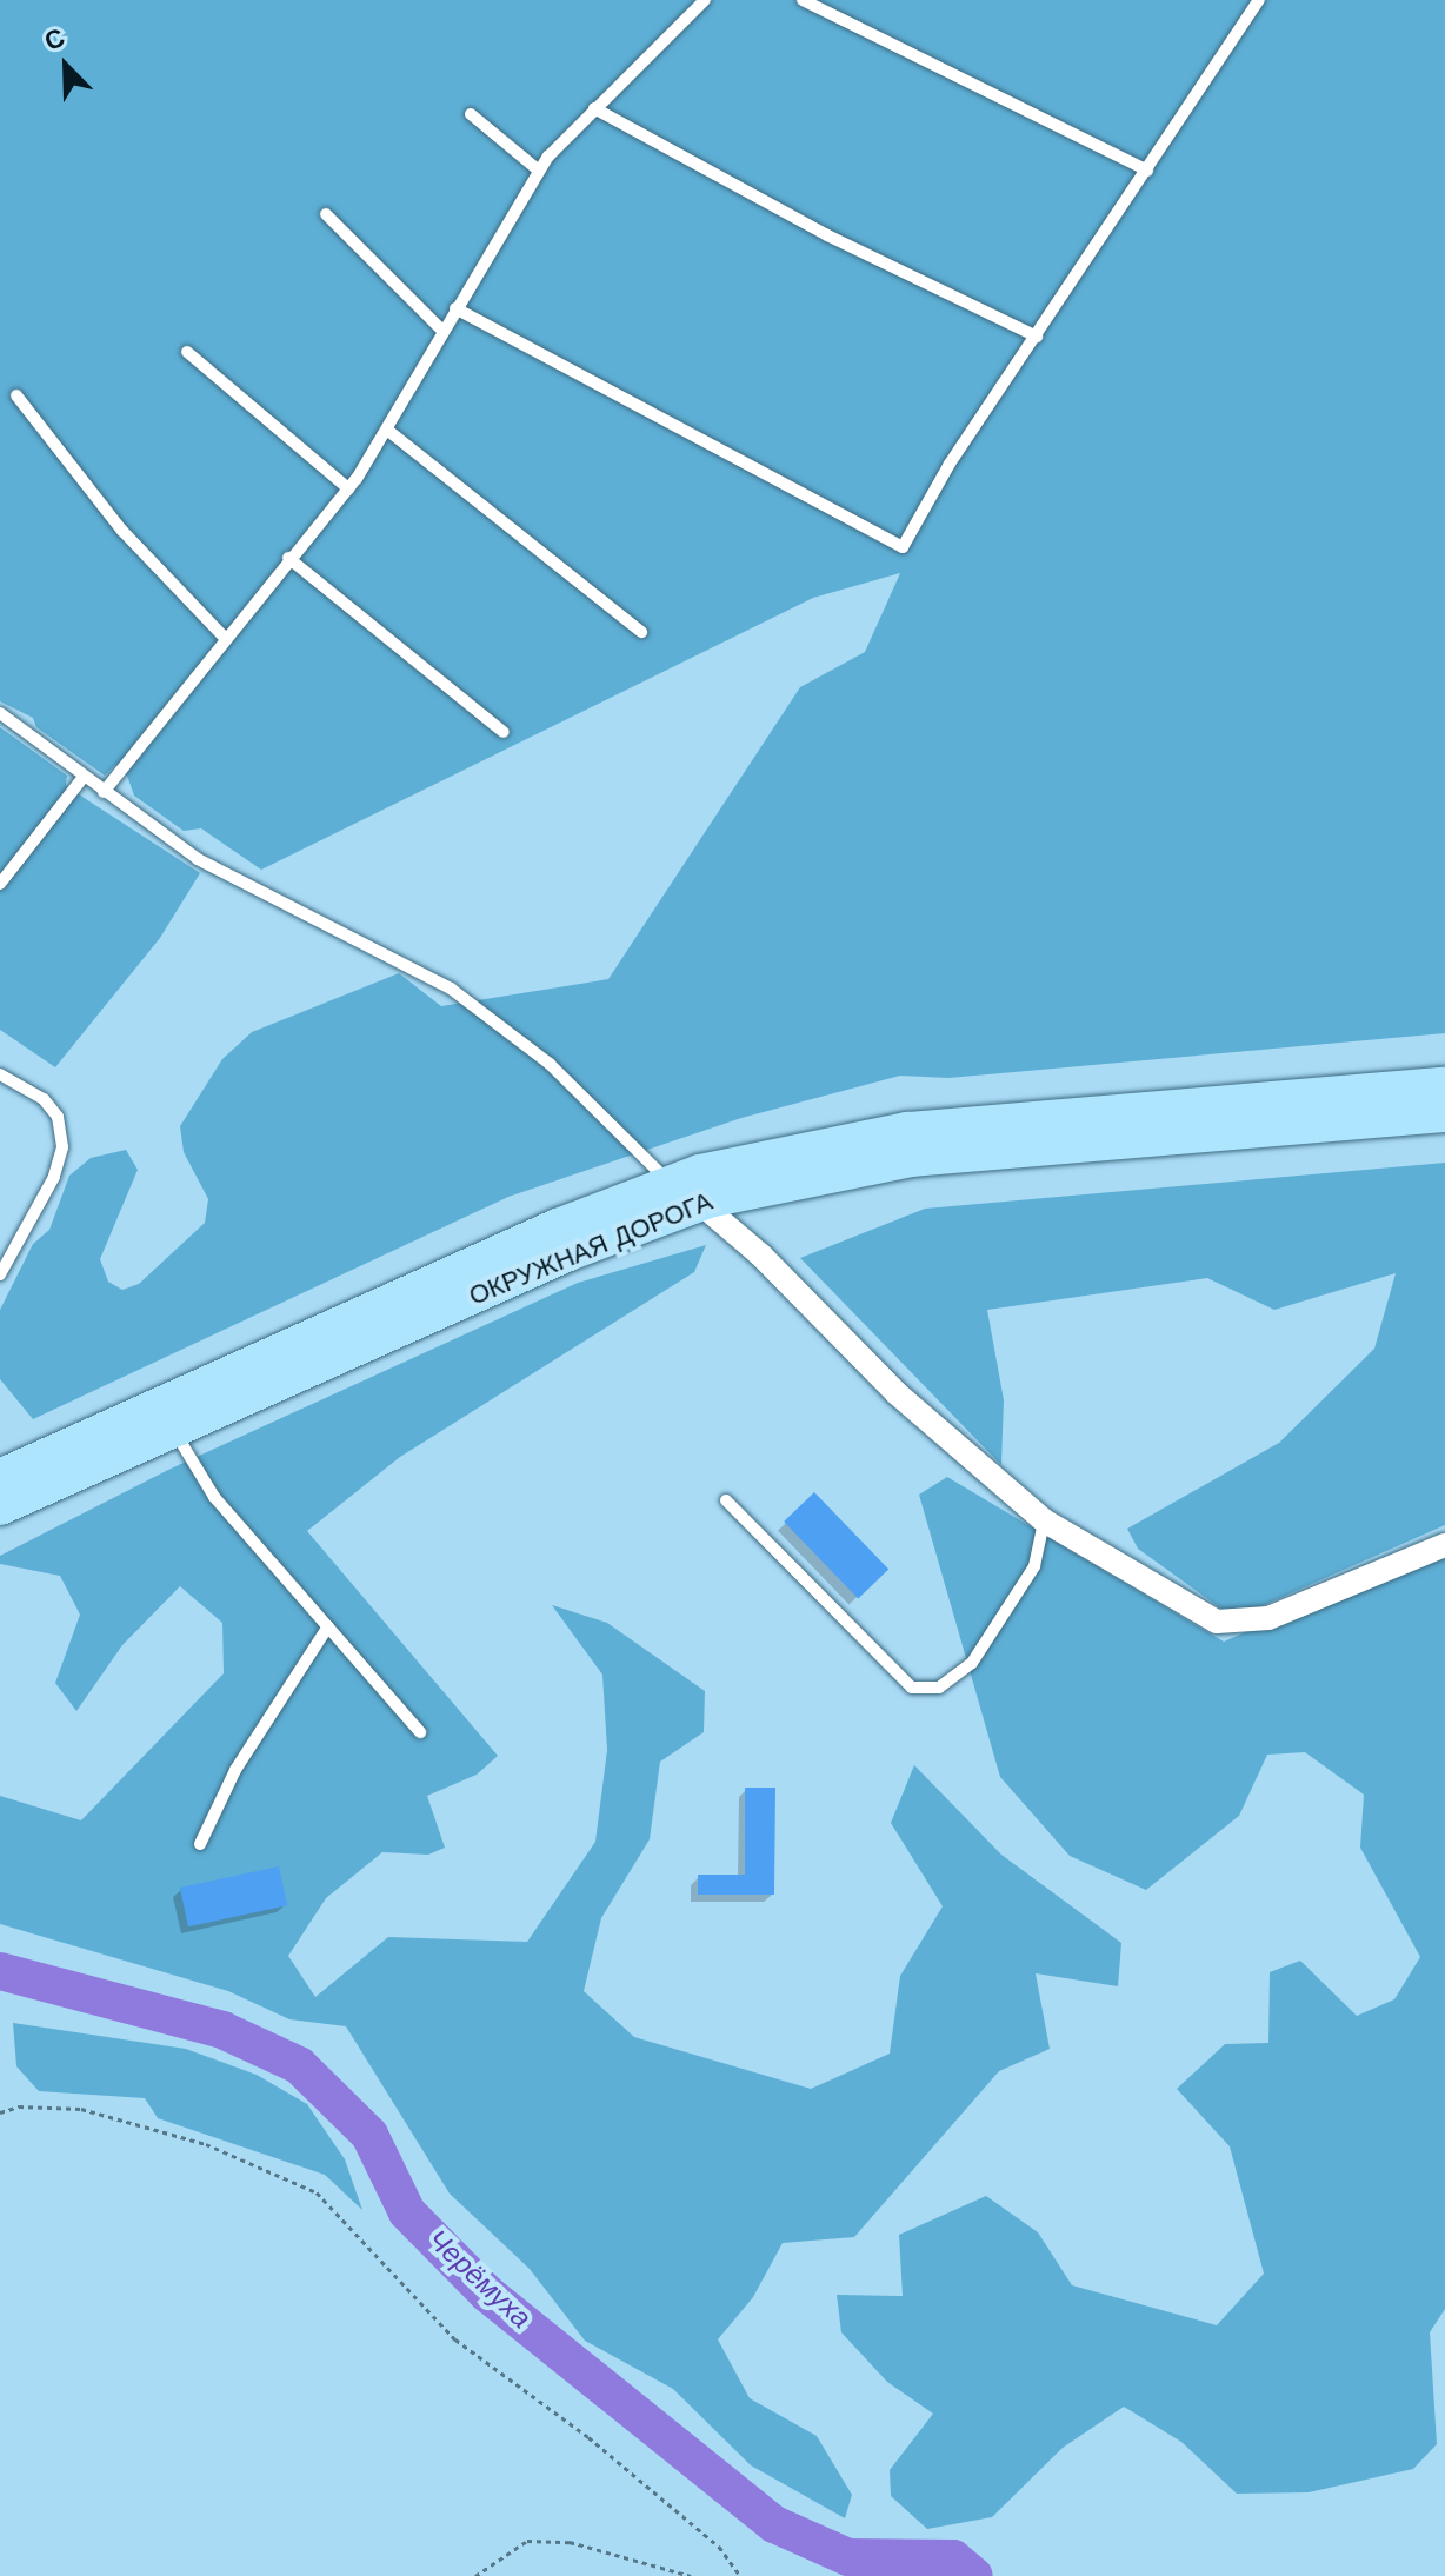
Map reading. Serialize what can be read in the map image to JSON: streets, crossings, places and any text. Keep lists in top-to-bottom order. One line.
{"streets":{"main road":["ОКРУЖНАЯ ДОРОГА"]},"water":["Черёмуха"],"north":"top left"}
